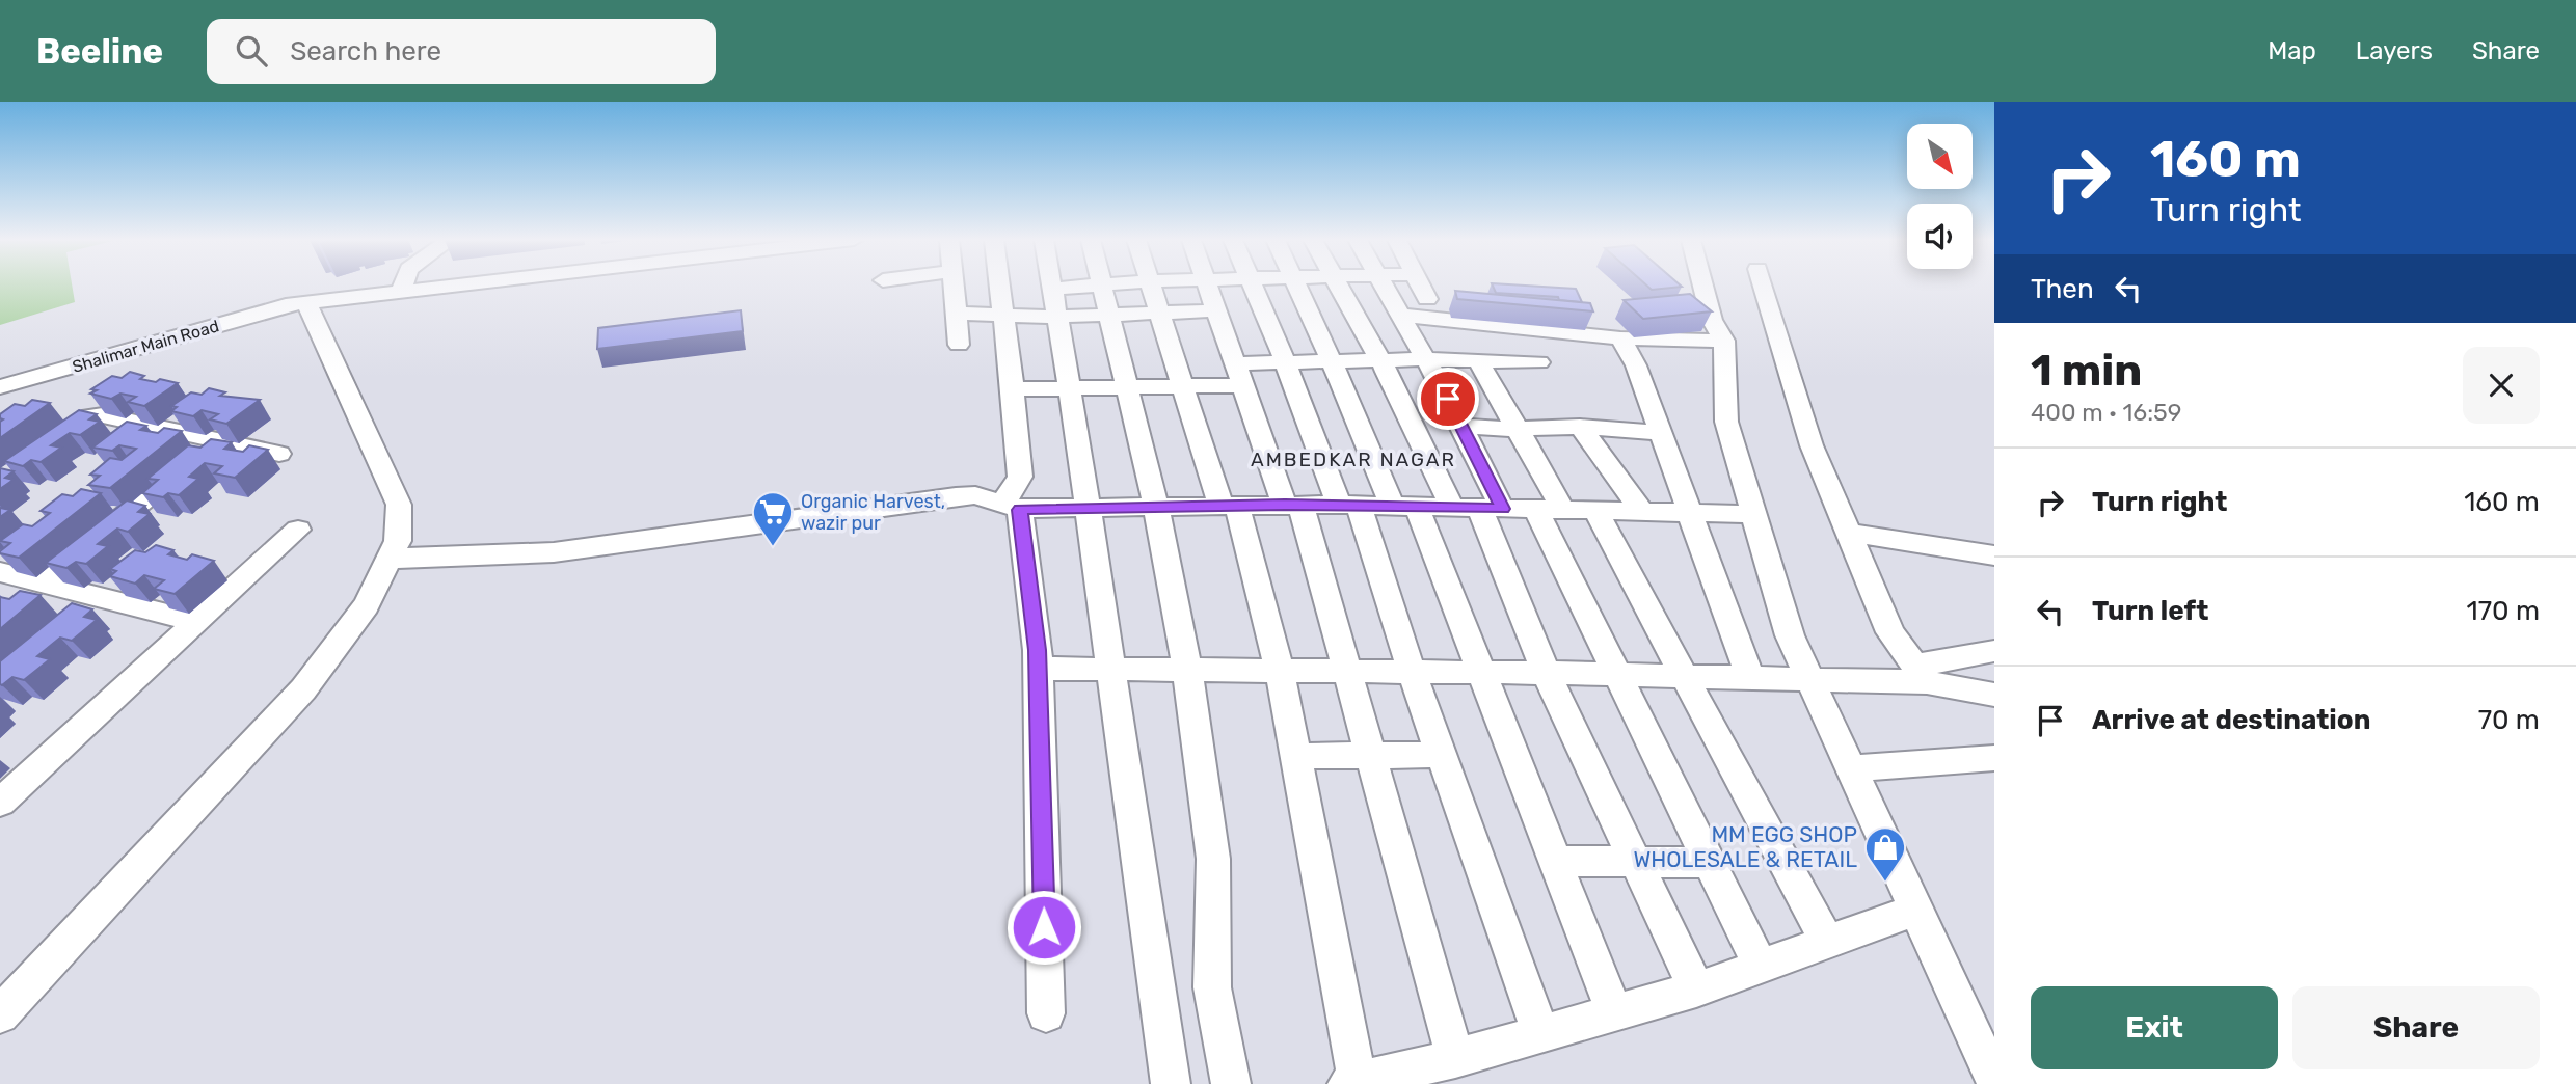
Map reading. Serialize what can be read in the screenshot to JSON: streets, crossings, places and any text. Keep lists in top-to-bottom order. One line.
{"streets":{"street":["Shalimar Main Road"]},"districts":["AMBEDKAR NAGAR"],"places":{"supermarket":["Organic Harvest, wazir pur"],"shop":["MM EGG SHOP WHOLESALE & RETAIL"]},"north":"bottom right","page":{"header":"Beeline","search":"Search here","nav":["Map","Layers","Share"],"turn":["160 m","Turn right"],"then":"Then","heading":["1 min","400 m · 16:59"],"list":[{"name":"Turn right","value":"160 m"},{"name":"Turn left","value":"170 m"},{"name":"Arrive at destination","value":"70 m"}],"buttons":["Exit","Share"]}}
